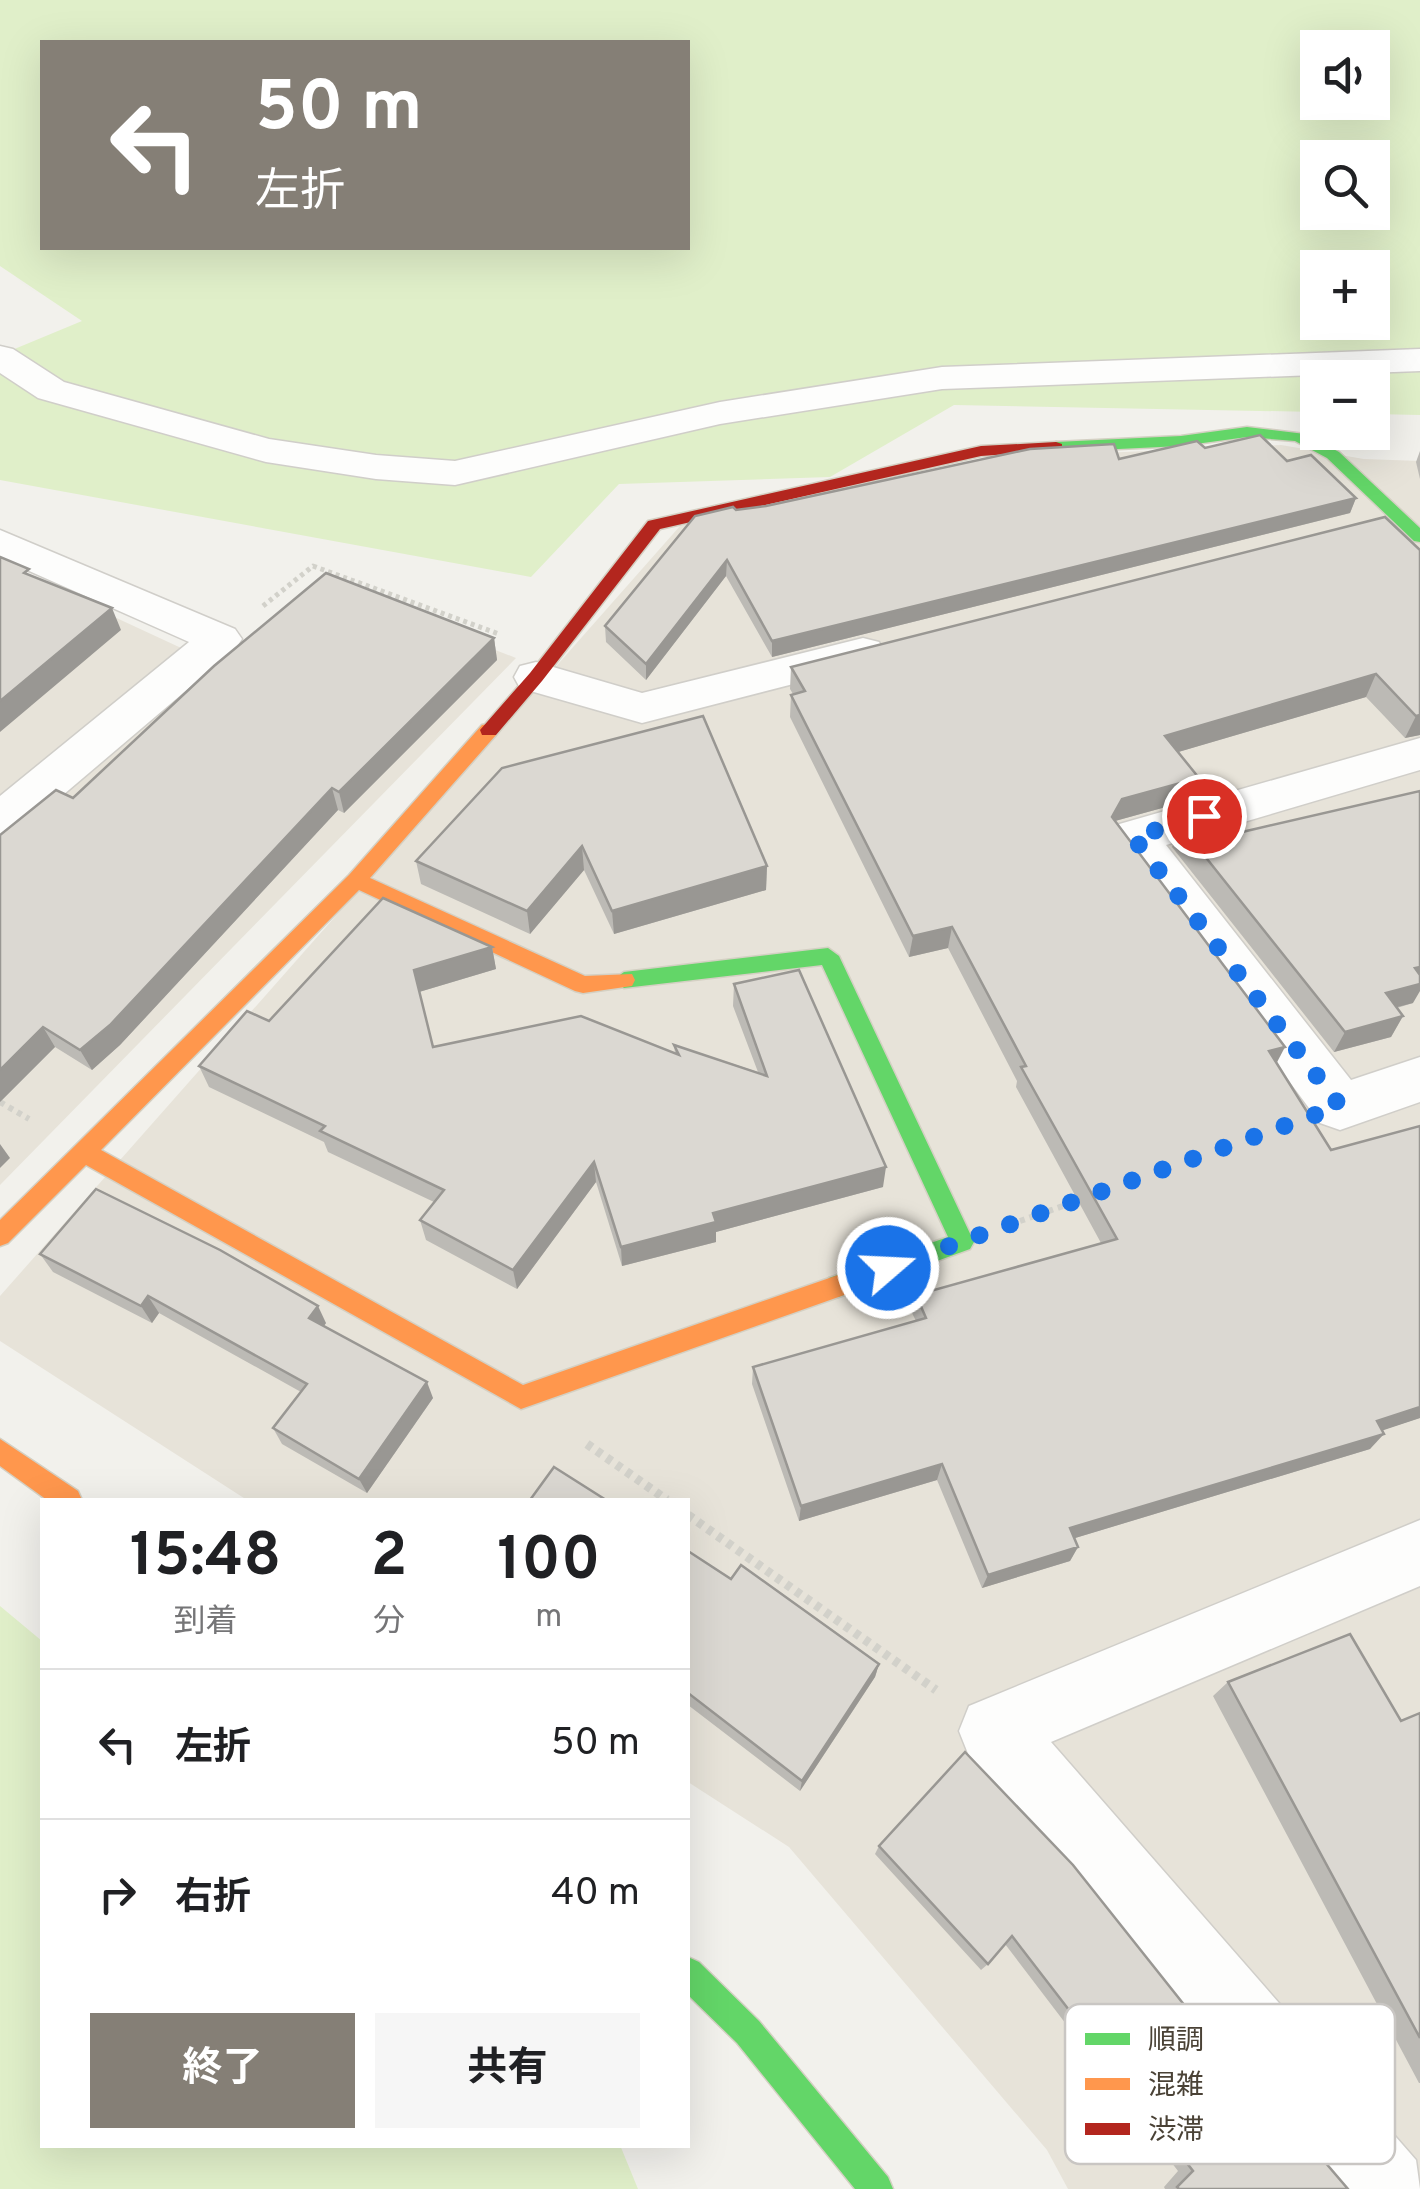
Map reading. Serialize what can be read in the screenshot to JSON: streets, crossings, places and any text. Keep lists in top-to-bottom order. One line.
{"legend":["順調","混雑","渋滞"],"page":{"map_buttons":["+","−"],"turn":["50 m","左折"],"eta":["15:48","到着","2","分","100","m"],"list":[{"name":"左折","value":"50 m"},{"name":"右折","value":"40 m"}],"buttons":["終了","共有"]}}
